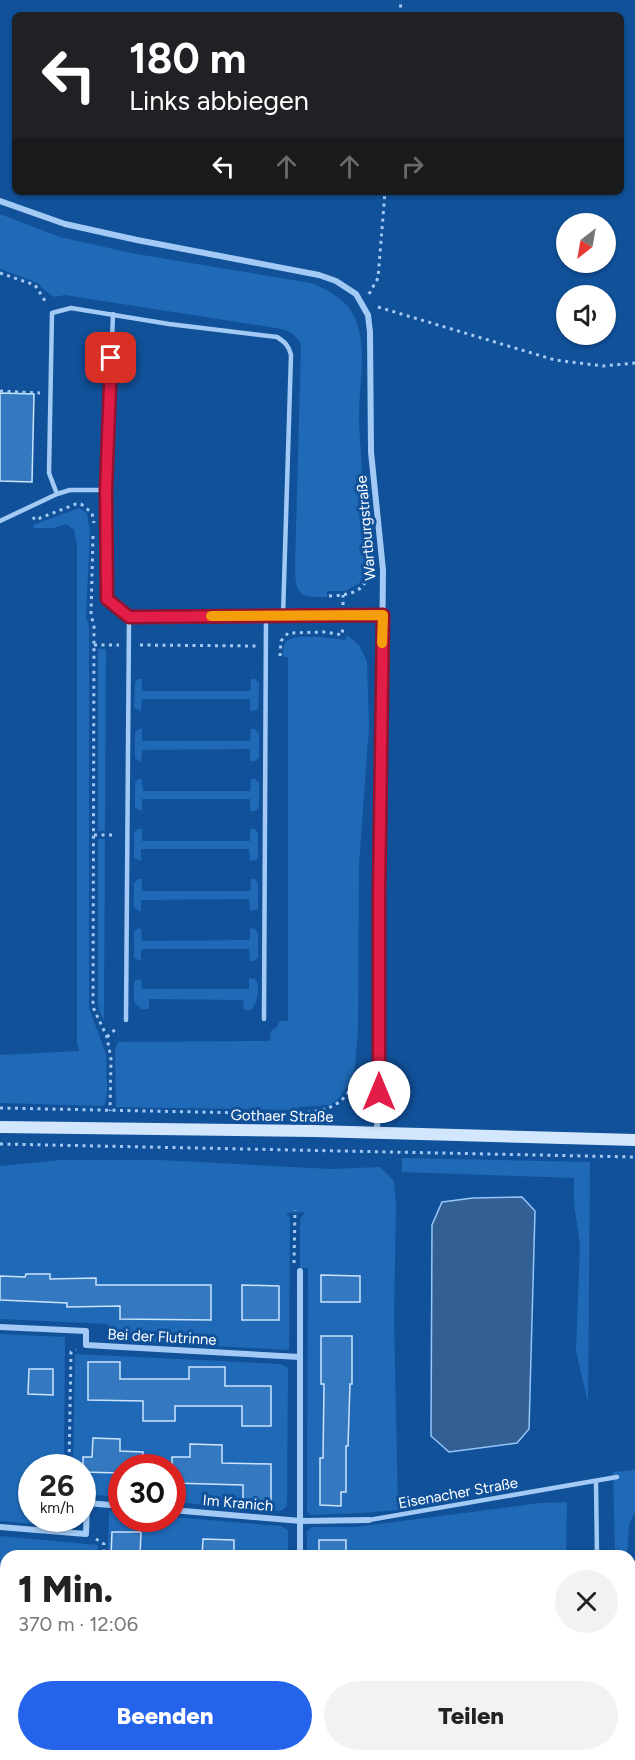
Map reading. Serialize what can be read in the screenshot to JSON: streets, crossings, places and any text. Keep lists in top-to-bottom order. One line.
{"streets":{"main road":["Gothaer Straße"],"street":["Wartburgstraße","Bei der Flutrinne","Eisenacher Straße","Im Kranich"]},"crossings":[["Wartburgstraße","Gothaer Straße"],["Eisenacher Straße","Im Kranich"]],"north":"bottom left","page":{"turn":["180 m","Links abbiegen"],"speed":"26 km/h","limit":"30","heading":["1 Min.","370 m · 12:06"],"buttons":["Beenden","Teilen"]}}
